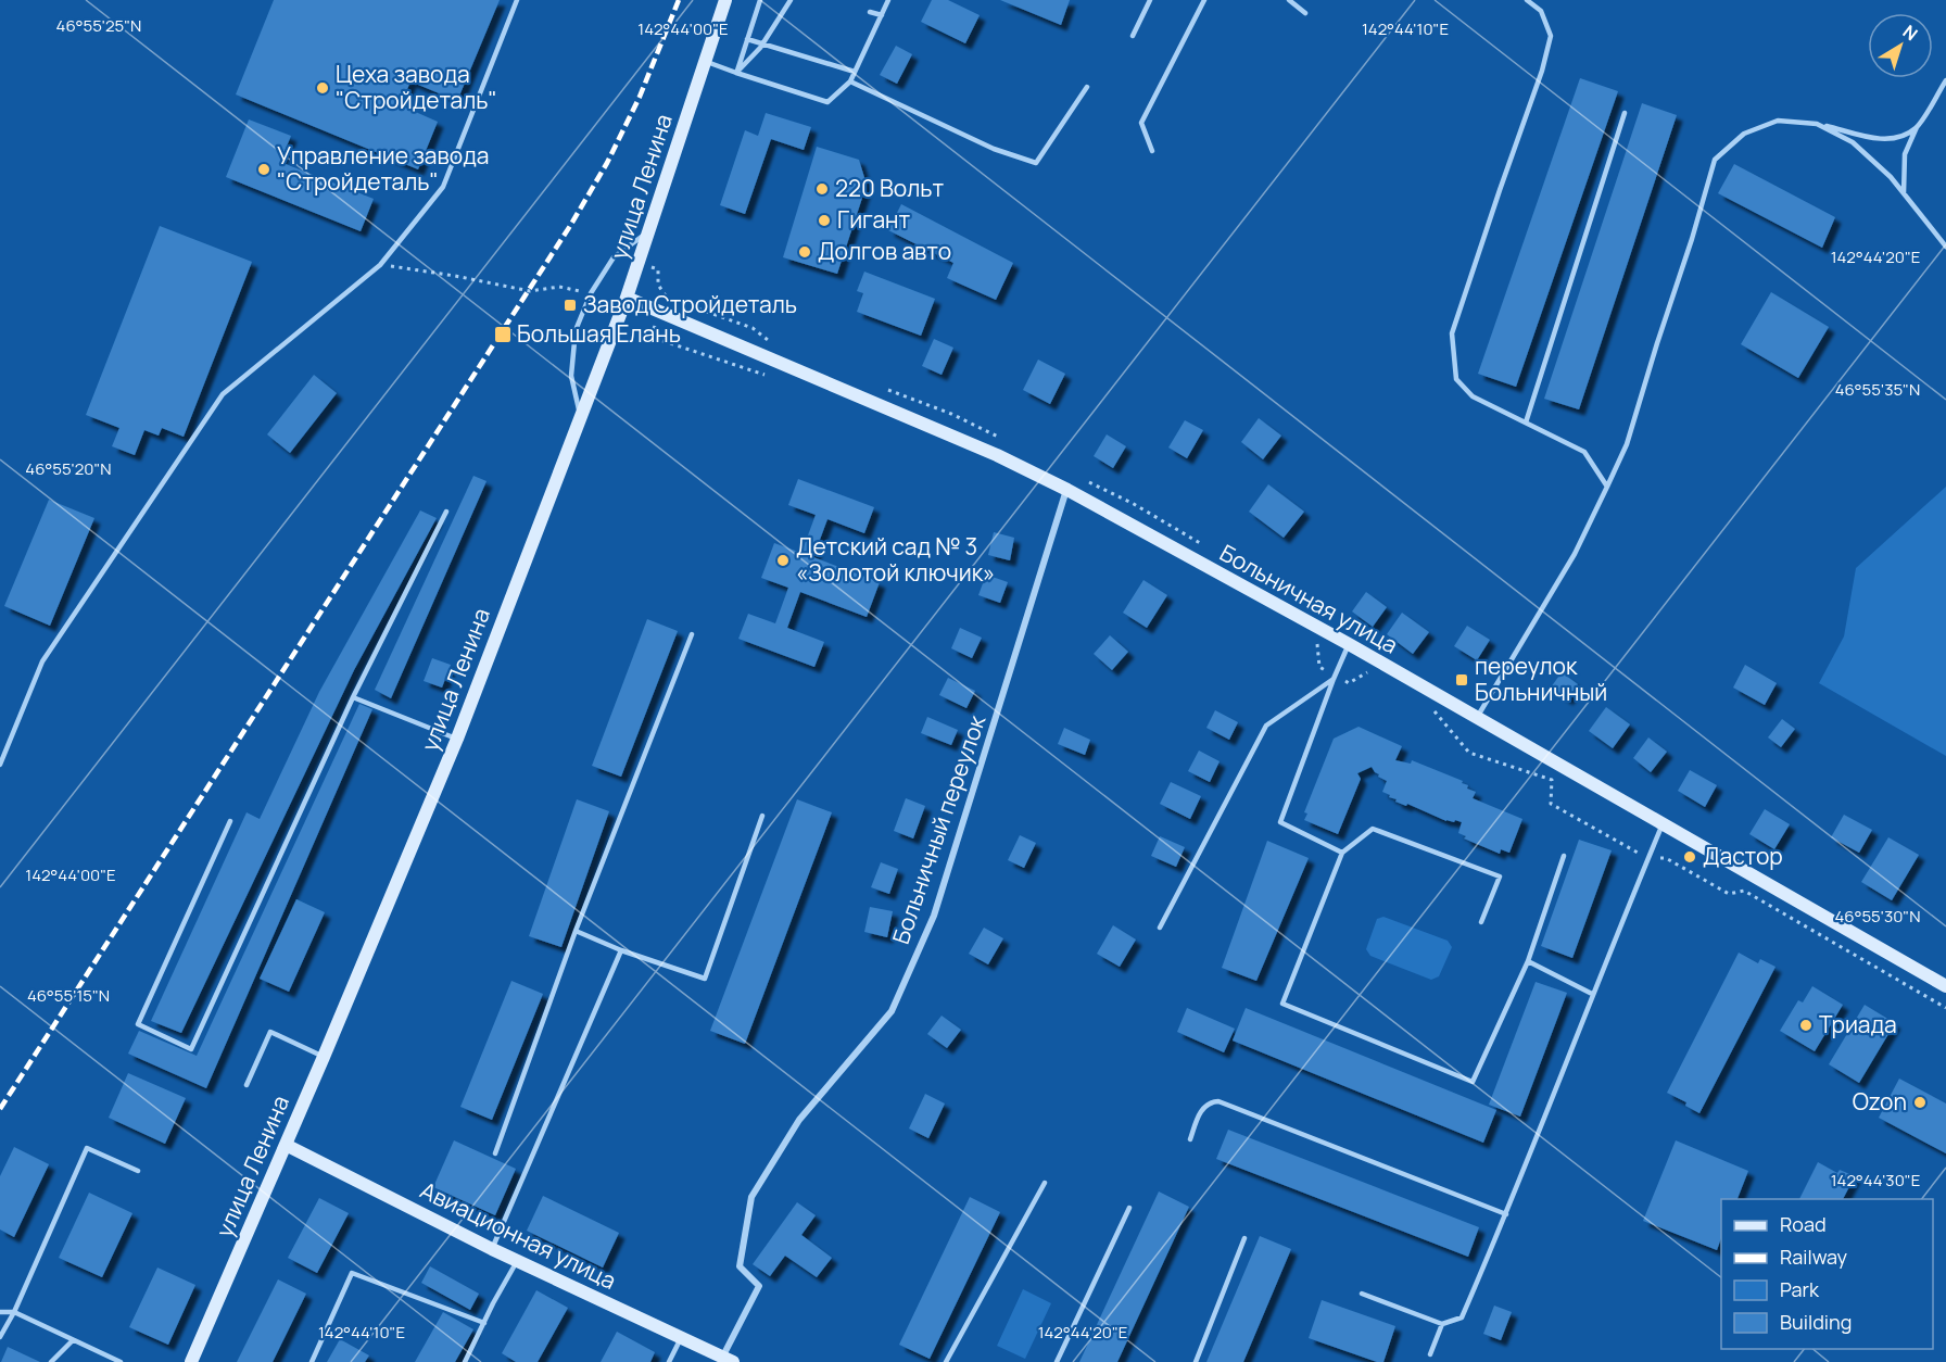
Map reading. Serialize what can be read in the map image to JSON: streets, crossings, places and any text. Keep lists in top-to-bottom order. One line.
{"streets":{"street":["улица Ленина","Больничная улица","Больничный переулок","Авиационная улица"]},"crossings":[["улица Ленина","Больничная улица"],["улица Ленина","Авиационная улица"],["Больничная улица","Больничный переулок"],["Больничный переулок","Авиационная улица"]],"places":{"other":["Цеха завода \"Стройдеталь\"","Управление завода \"Стройдеталь\"","220 Вольт","Гигант","Долгов авто","Детский сад № 3 «Золотой ключик»","Дастор","Триада","Ozon"],"transit":["Завод Стройдеталь","Большая Елань","переулок Больничный"]},"legend":["Road","Railway","Park","Building"],"north":"top right","coordinates":["46°55'25\"N","142°44'00\"E","142°44'10\"E","142°44'20\"E","46°55'35\"N","46°55'20\"N","46°55'30\"N","46°55'15\"N","142°44'30\"E"]}
